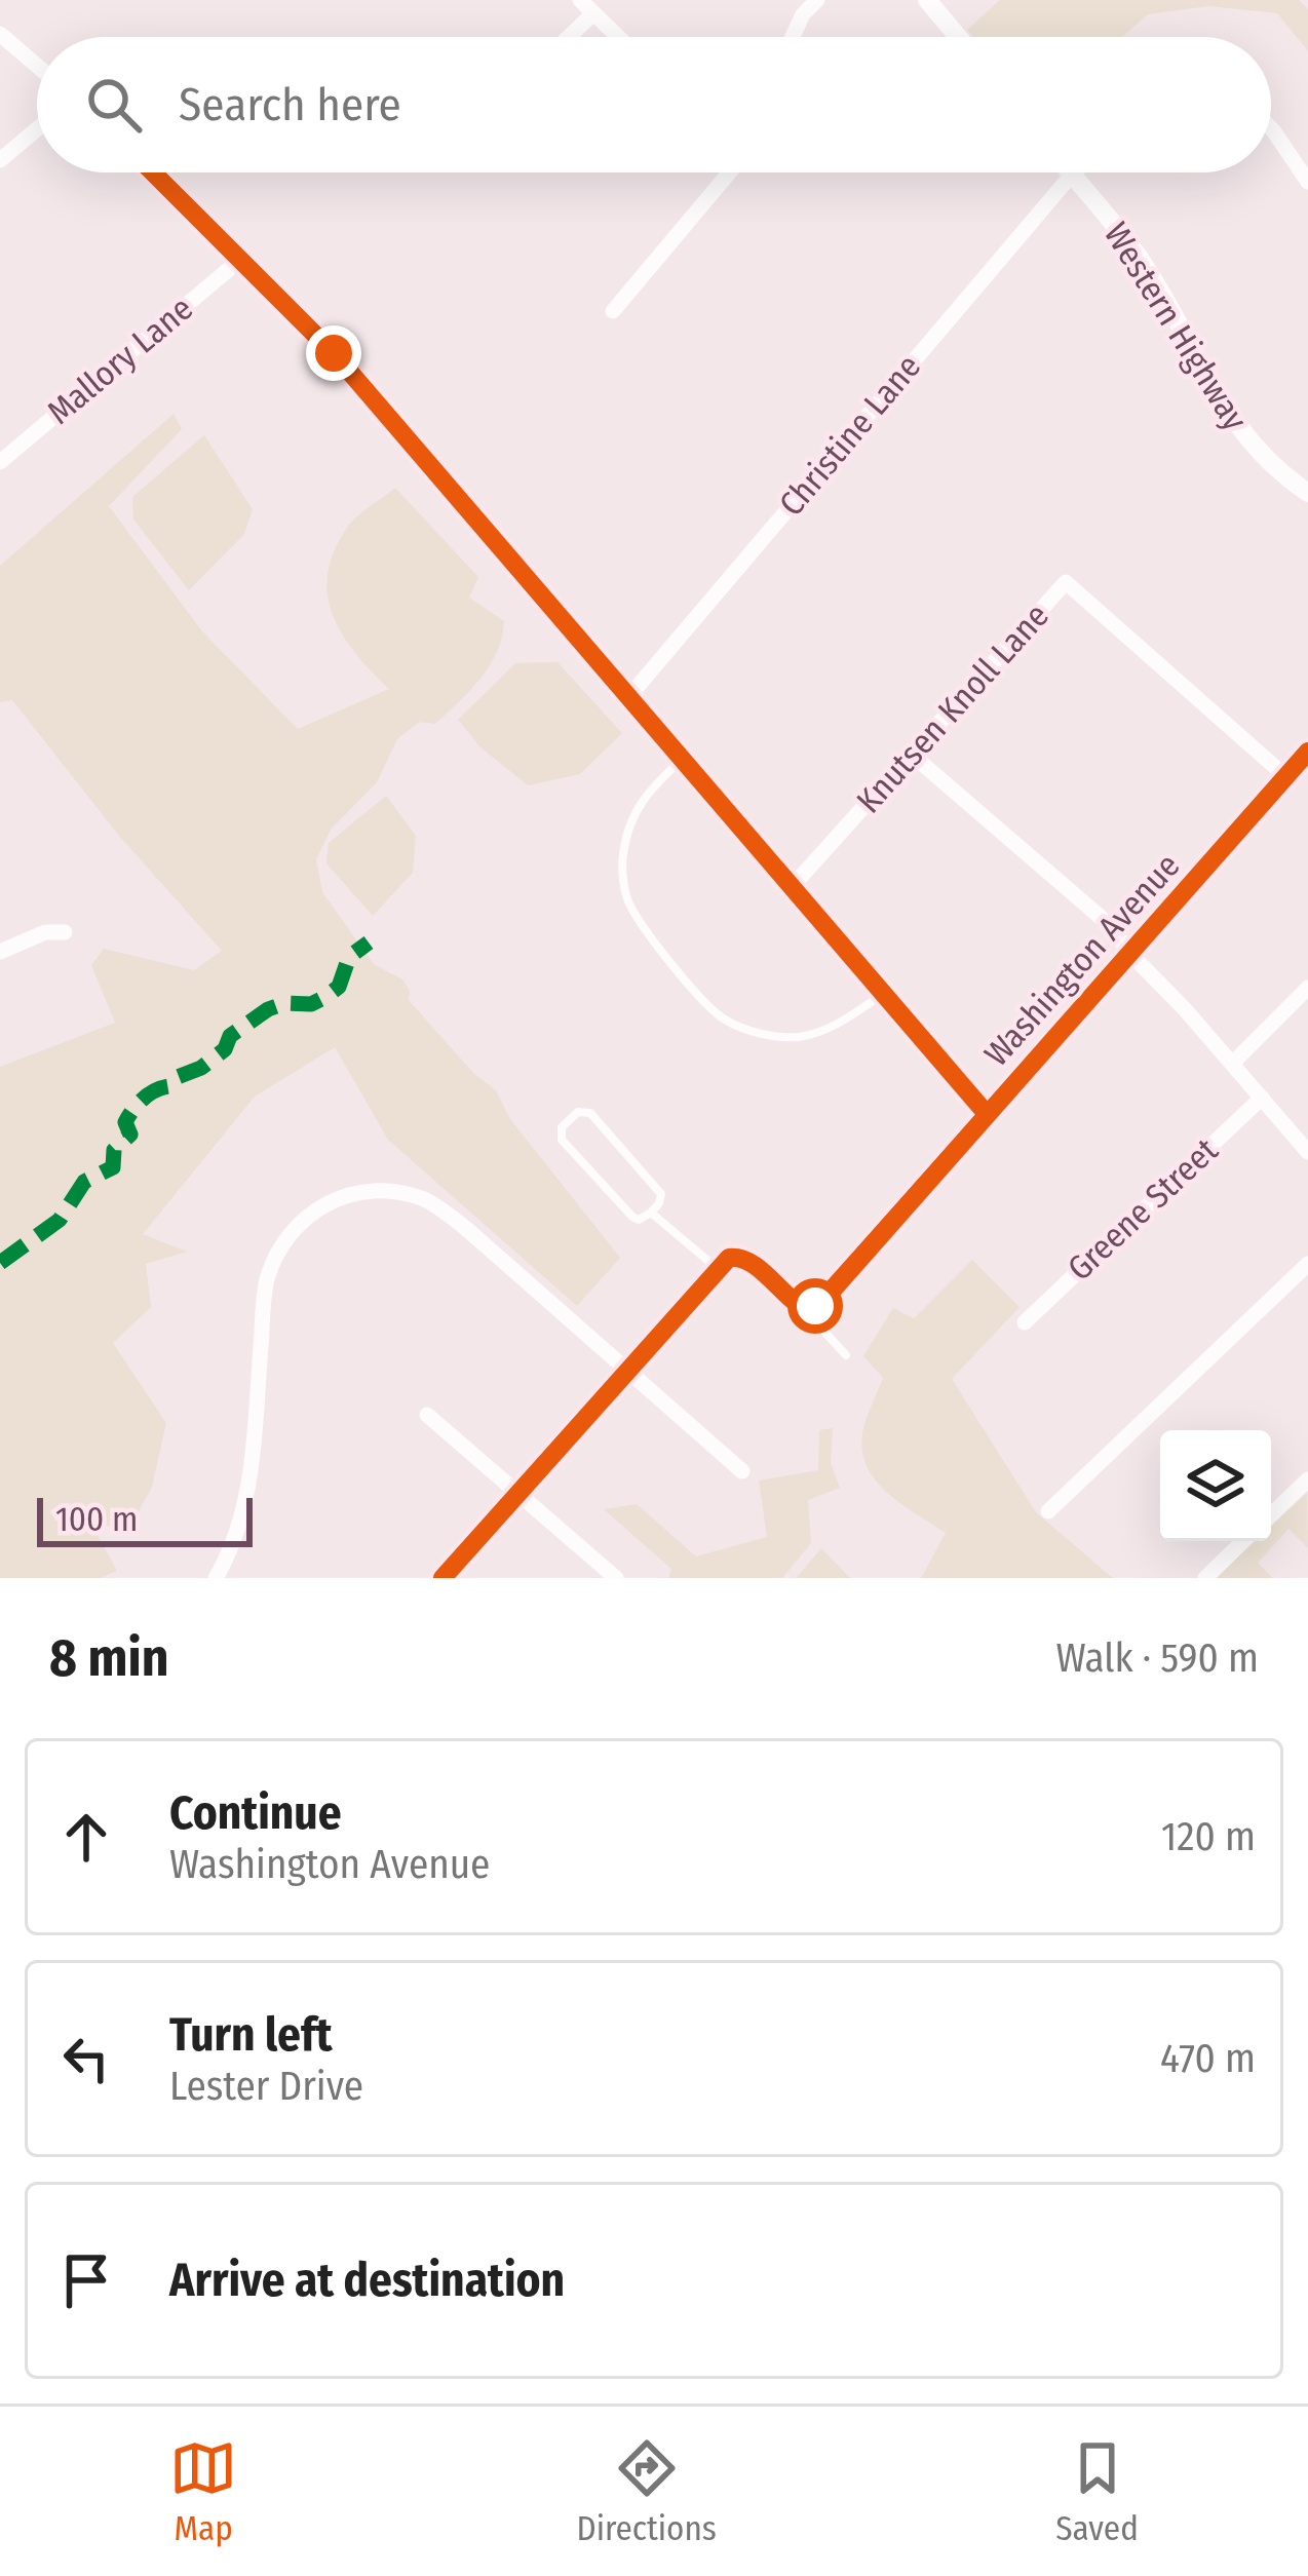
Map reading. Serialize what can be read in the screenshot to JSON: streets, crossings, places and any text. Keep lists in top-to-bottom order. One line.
{"streets":{"street":["Western Highway","Mallory Lane","Christine Lane","Knutsen Knoll Lane","Washington Avenue","Greene Street"]},"crossings":[["Western Highway","Christine Lane"],["Knutsen Knoll Lane","Washington Avenue"]],"scale_bar":"100 m","page":{"search":"Search here","scale":"100 m","heading":["8 min","Walk · 590 m"],"list":[["Continue","Washington Avenue","120 m"],["Turn left","Lester Drive","470 m"],"Arrive at destination"],"nav":["Map","Directions","Saved"]}}
